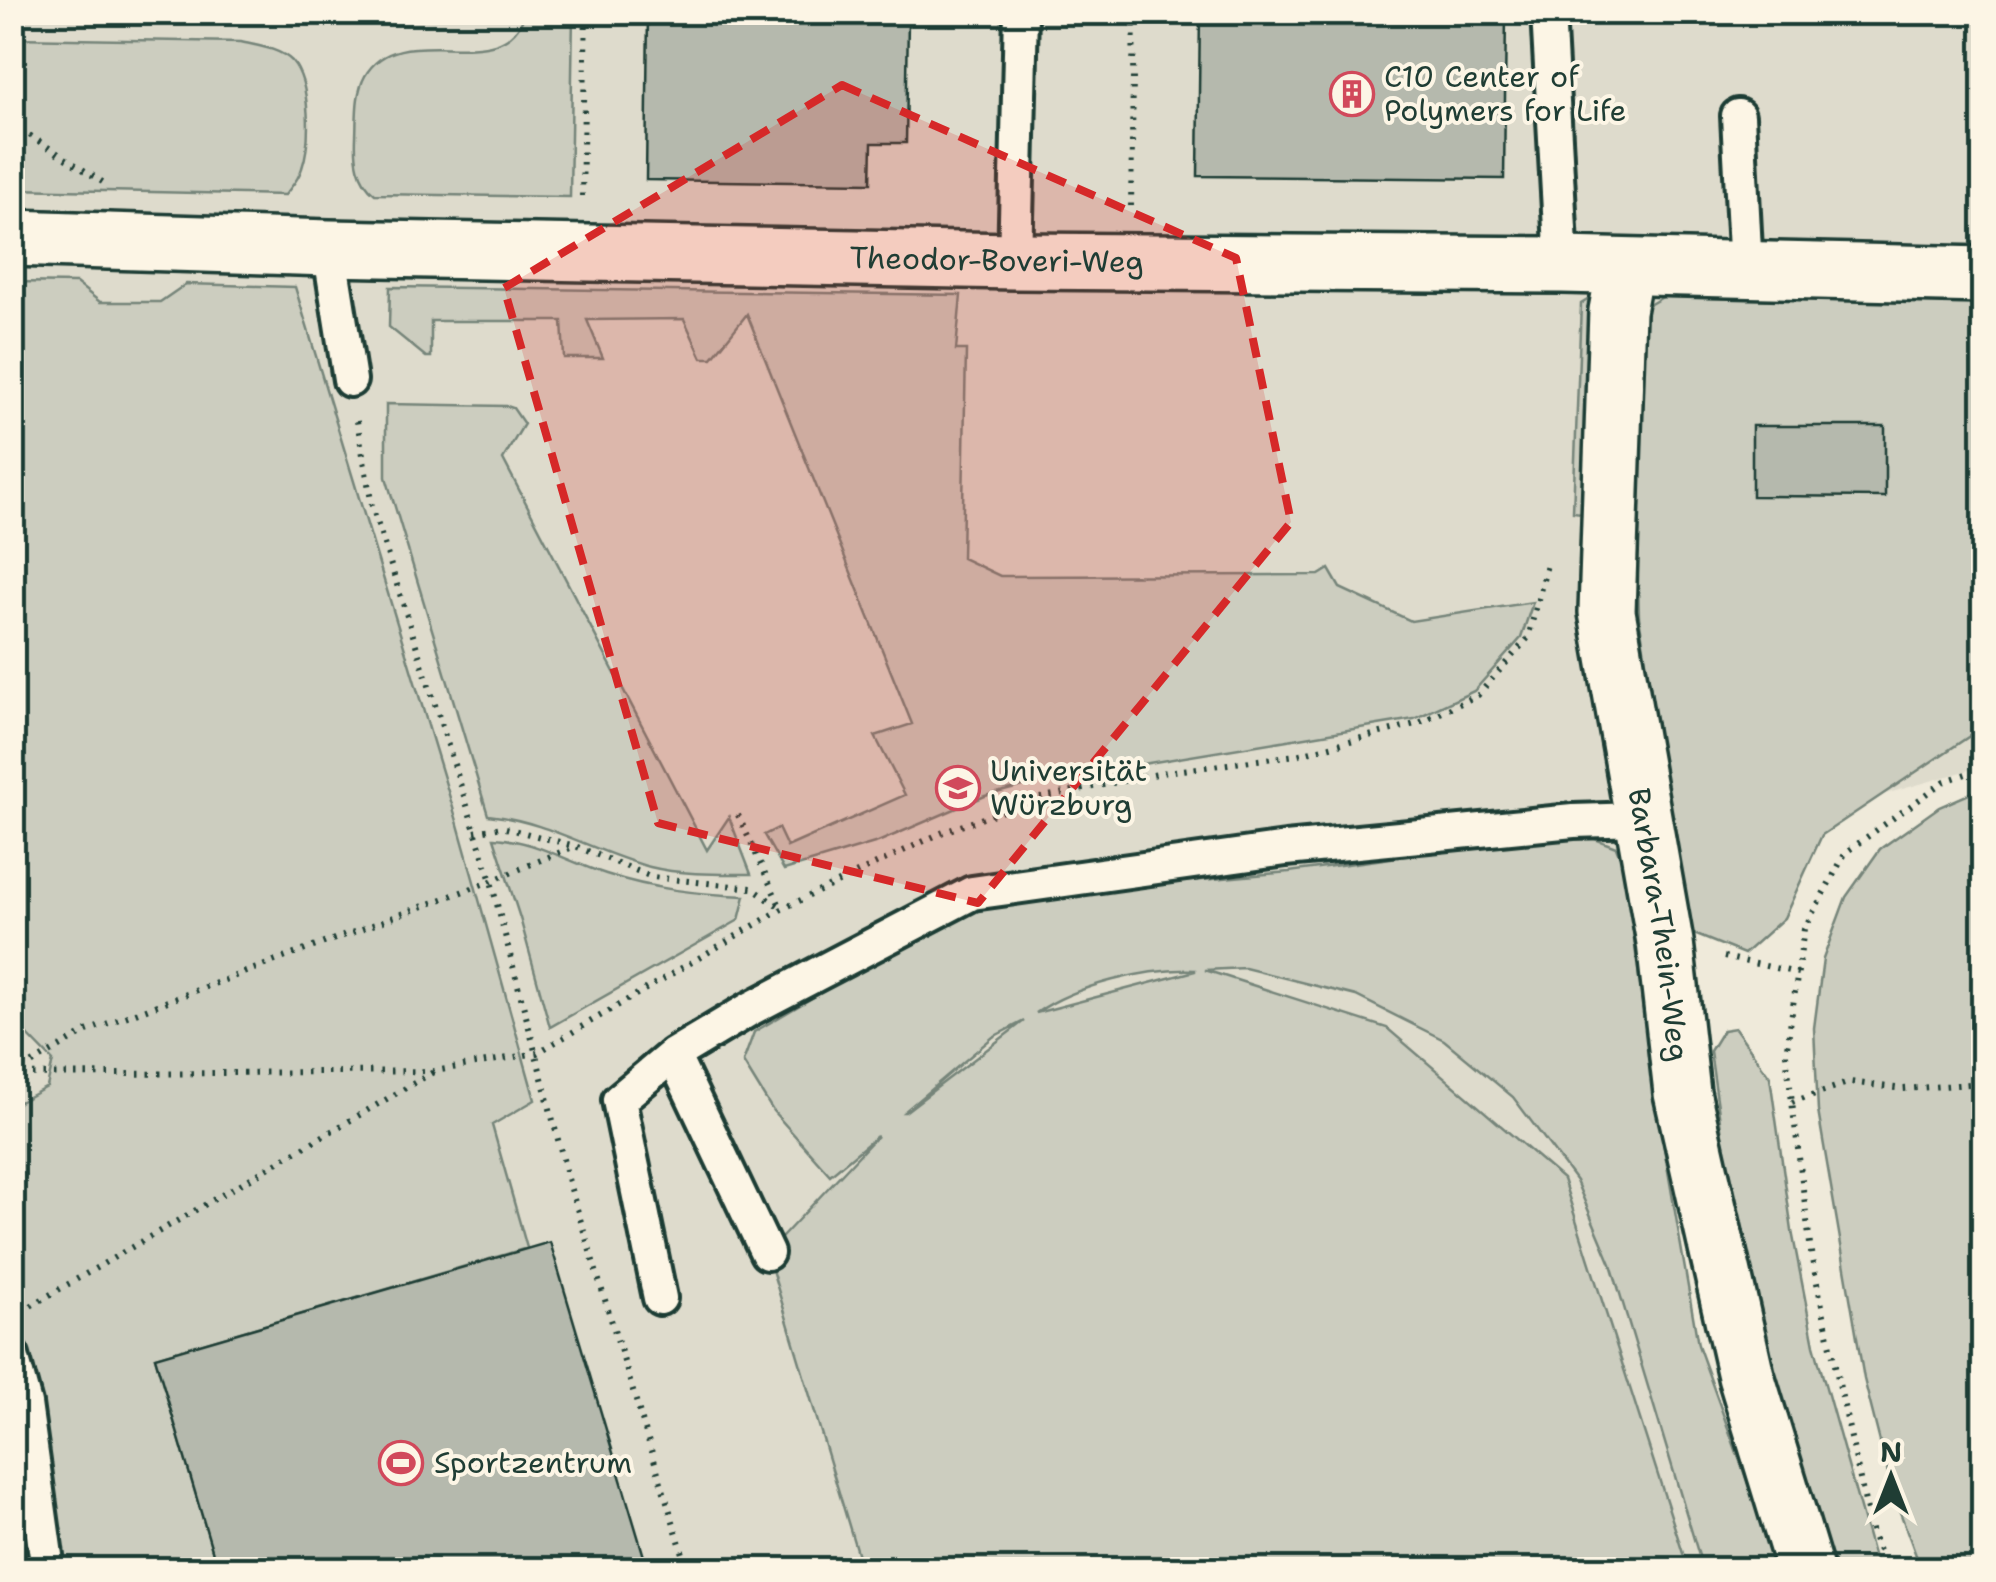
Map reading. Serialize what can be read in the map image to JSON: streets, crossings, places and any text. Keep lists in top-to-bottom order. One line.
{"streets":{"street":["Theodor-Boveri-Weg","Barbara-Thein-Weg"]},"crossings":[["Theodor-Boveri-Weg","Barbara-Thein-Weg"]],"places":{"building":["C10 Center of Polymers for Life"],"school or university":["Universität Würzburg"],"sports":["Sportzentrum"]},"north":"top"}
